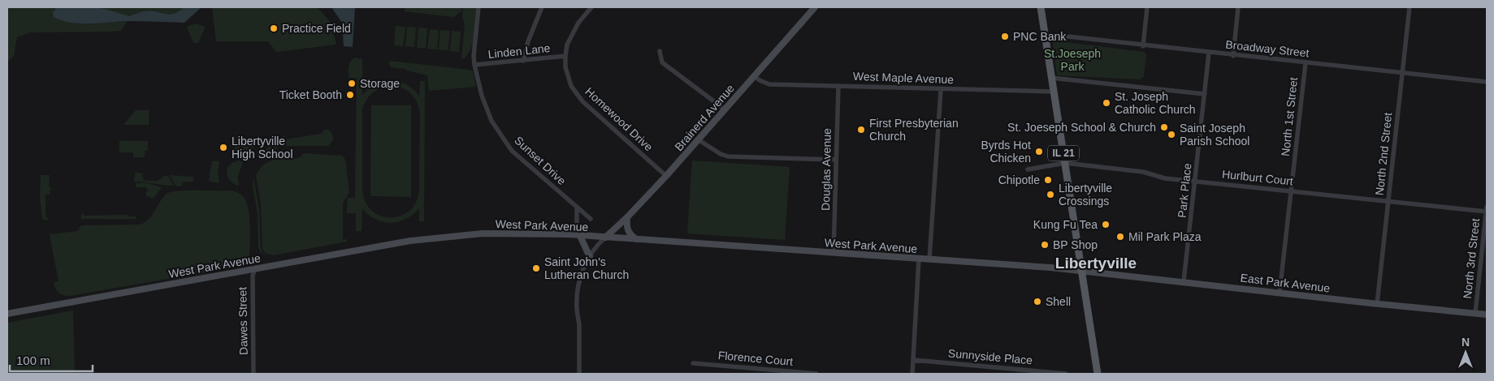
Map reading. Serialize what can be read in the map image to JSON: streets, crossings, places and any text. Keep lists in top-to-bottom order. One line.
{"streets":{"main road":["Brainerd Avenue","IL 21","West Park Avenue","East Park Avenue"],"street":["Broadway Street","Linden Lane","West Maple Avenue","North 1st Street","Homewood Drive","North 2nd Street","Sunset Drive","Douglas Avenue","Hurlburt Court","Park Place","North 3rd Street","Dawes Street","Sunnyside Place","Florence Court"]},"crossings":[["Broadway Street","North 1st Street"],["Broadway Street","IL 21"],["Broadway Street","North 2nd Street"],["Broadway Street","Park Place"],["Linden Lane","Homewood Drive"],["Linden Lane","Sunset Drive"],["West Maple Avenue","Brainerd Avenue"],["West Maple Avenue","IL 21"],["West Maple Avenue","Douglas Avenue"],["North 1st Street","Hurlburt Court"],["North 1st Street","East Park Avenue"],["Brainerd Avenue","Homewood Drive"],["Brainerd Avenue","West Park Avenue"],["IL 21","Hurlburt Court"],["IL 21","West Park Avenue"],["IL 21","East Park Avenue"],["North 2nd Street","Hurlburt Court"],["North 2nd Street","East Park Avenue"],["Douglas Avenue","West Park Avenue"],["Hurlburt Court","Park Place"],["Hurlburt Court","North 3rd Street"],["Park Place","East Park Avenue"],["West Park Avenue","East Park Avenue"],["West Park Avenue","Dawes Street"],["North 3rd Street","East Park Avenue"]],"districts":["Libertyville"],"parks":["St.Joeseph Park"],"places":["Practice Field","PNC Bank","Storage","Ticket Booth","St. Joseph Catholic Church","St. Joeseph School & Church","First Presbyterian Church","Saint Joseph Parish School","Libertyville High School","Byrds Hot Chicken","Chipotle","Libertyville Crossings","Kung Fu Tea","Mil Park Plaza","BP Shop","Saint John's Lutheran Church","Shell"],"scale_bar":"100 m","north":"top"}
